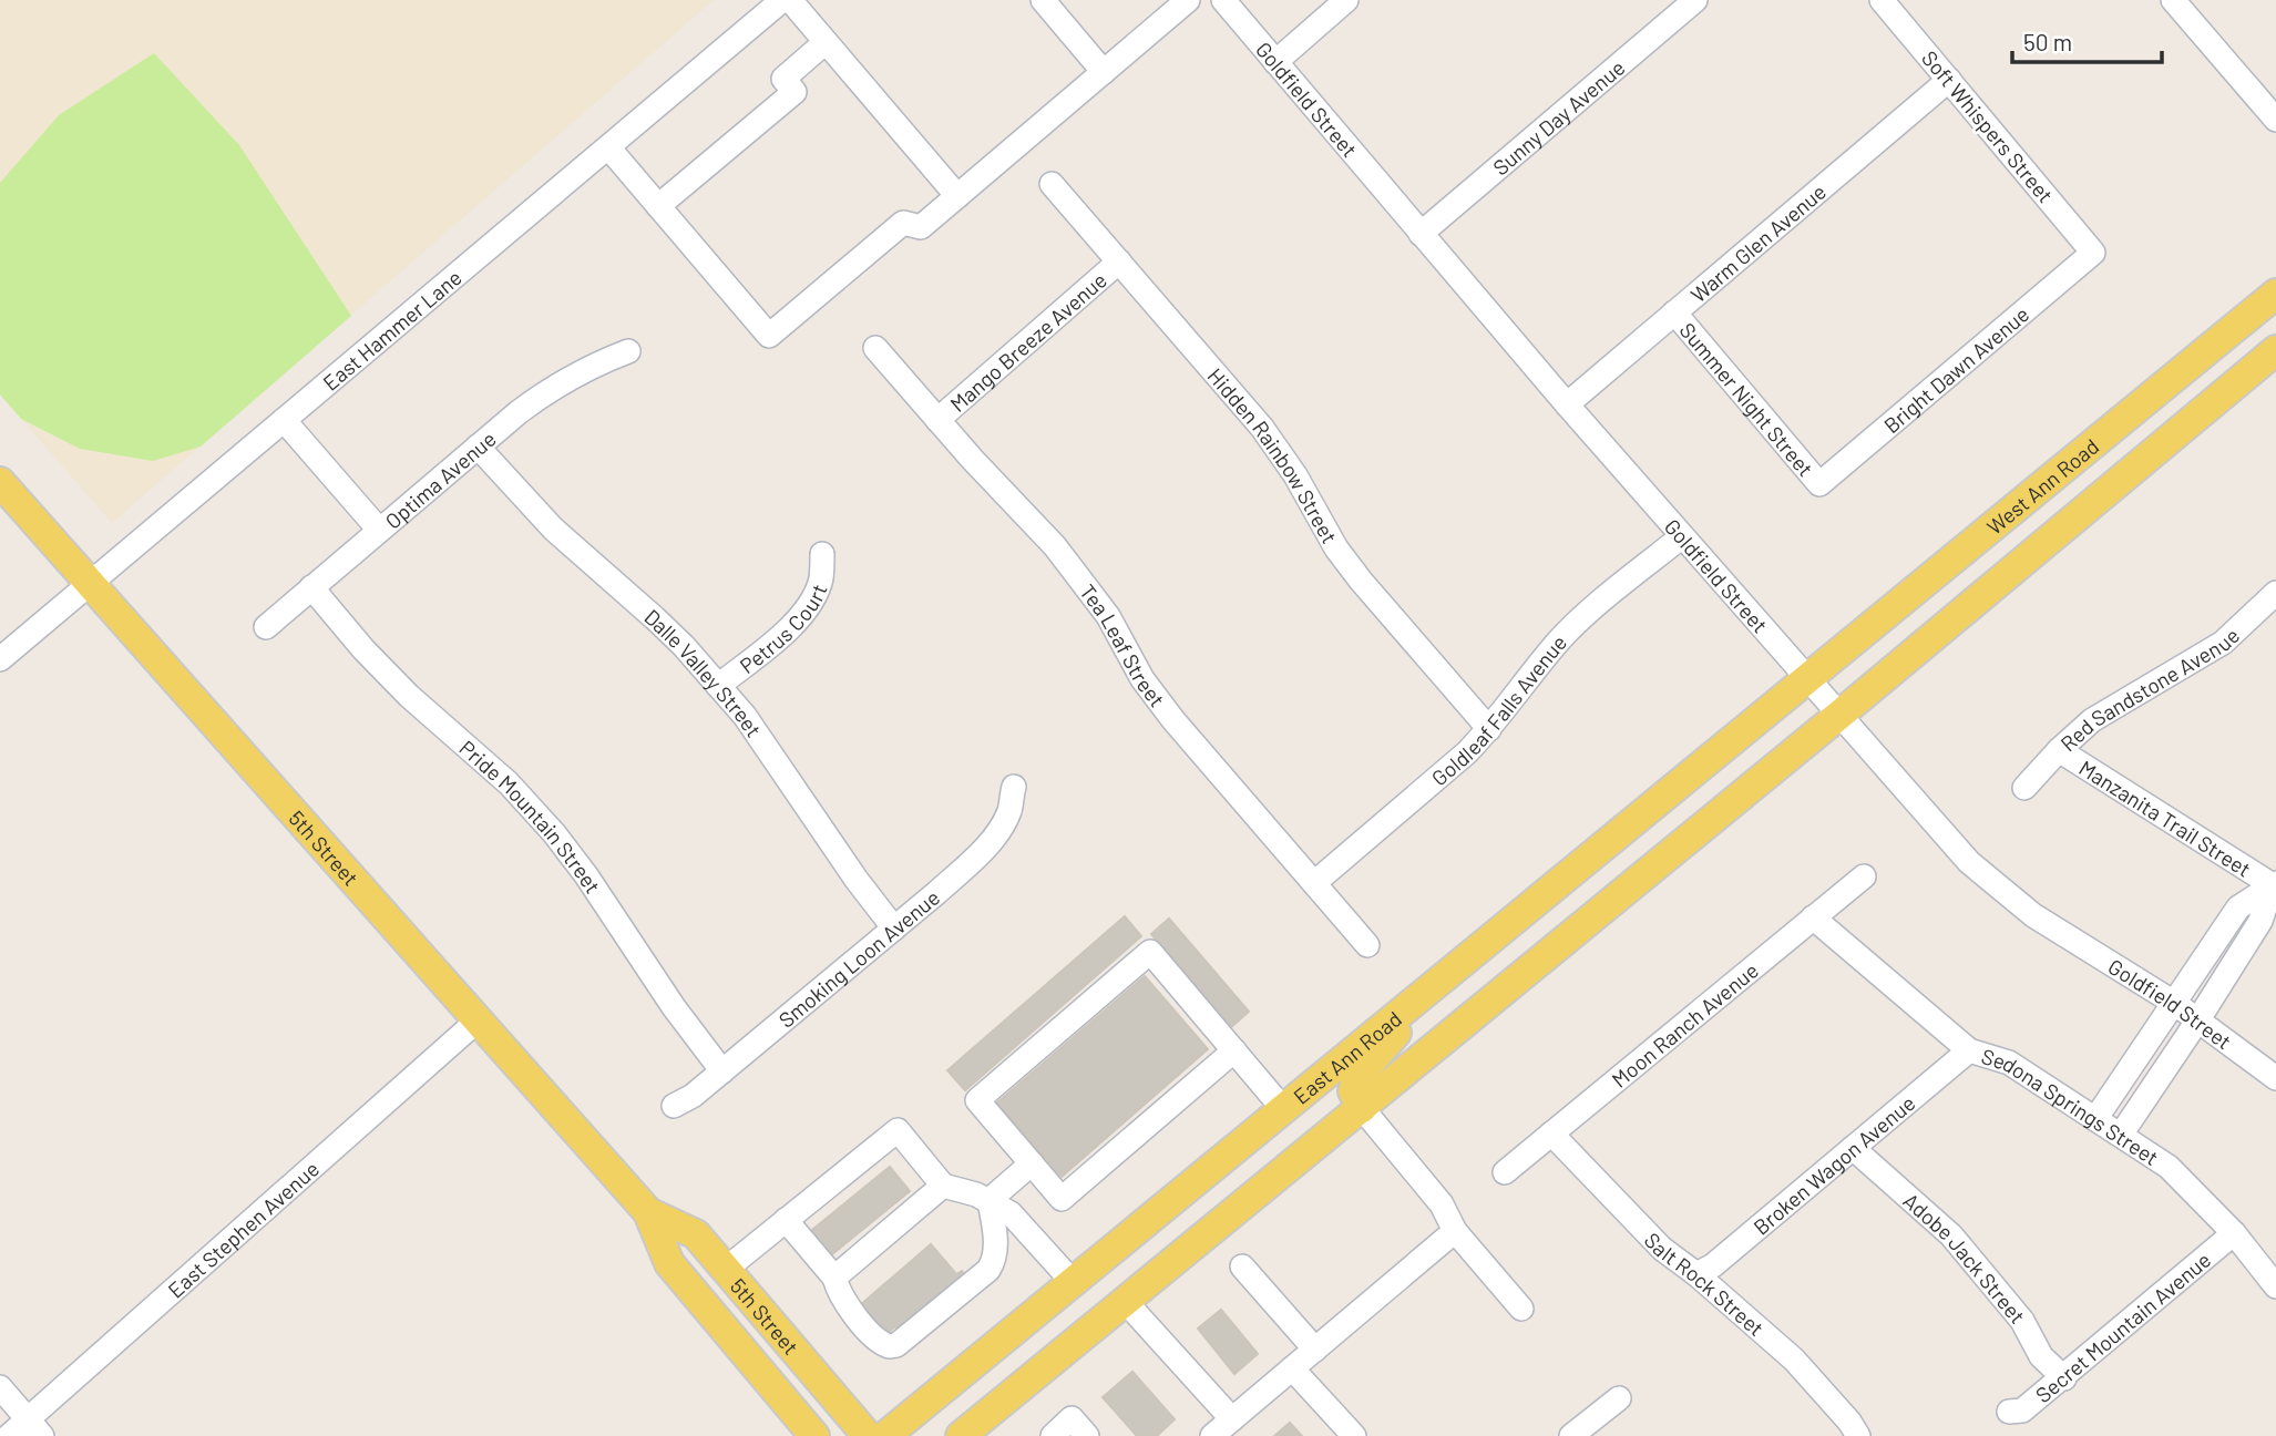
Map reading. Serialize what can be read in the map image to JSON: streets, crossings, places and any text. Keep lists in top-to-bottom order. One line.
{"streets":{"main road":["West Ann Road","5th Street","East Ann Road"],"street":["Goldfield Street","Sunny Day Avenue","Soft Whispers Street","Warm Glen Avenue","East Hammer Lane","Mango Breeze Avenue","Bright Dawn Avenue","Summer Night Street","Hidden Rainbow Street","Optima Avenue","Petrus Court","Tea Leaf Street","Dalle Valley Street","Red Sandstone Avenue","Goldleaf Falls Avenue","Pride Mountain Street","Manzanita Trail Street","Smoking Loon Avenue","Moon Ranch Avenue","Sedona Springs Street","Broken Wagon Avenue","East Stephen Avenue","Adobe Jack Street","Salt Rock Street","Secret Mountain Avenue"]},"crossings":[["Goldfield Street","Sunny Day Avenue"],["Goldfield Street","Warm Glen Avenue"],["Goldfield Street","West Ann Road"],["Goldfield Street","Goldleaf Falls Avenue"],["Goldfield Street","East Ann Road"],["Soft Whispers Street","Warm Glen Avenue"],["Soft Whispers Street","Bright Dawn Avenue"],["Warm Glen Avenue","Summer Night Street"],["East Hammer Lane","5th Street"],["Mango Breeze Avenue","Hidden Rainbow Street"],["Mango Breeze Avenue","Tea Leaf Street"],["Bright Dawn Avenue","Summer Night Street"],["Hidden Rainbow Street","Goldleaf Falls Avenue"],["Optima Avenue","Dalle Valley Street"],["Optima Avenue","Pride Mountain Street"],["West Ann Road","East Ann Road"],["Petrus Court","Dalle Valley Street"],["Tea Leaf Street","Goldleaf Falls Avenue"],["Dalle Valley Street","Smoking Loon Avenue"],["Red Sandstone Avenue","Manzanita Trail Street"],["Pride Mountain Street","Smoking Loon Avenue"],["5th Street","East Stephen Avenue"],["Moon Ranch Avenue","Sedona Springs Street"],["Moon Ranch Avenue","Salt Rock Street"],["Sedona Springs Street","Broken Wagon Avenue"],["Sedona Springs Street","Secret Mountain Avenue"],["Broken Wagon Avenue","Adobe Jack Street"],["Broken Wagon Avenue","Salt Rock Street"],["Adobe Jack Street","Secret Mountain Avenue"]],"scale_bar":"50 m"}
